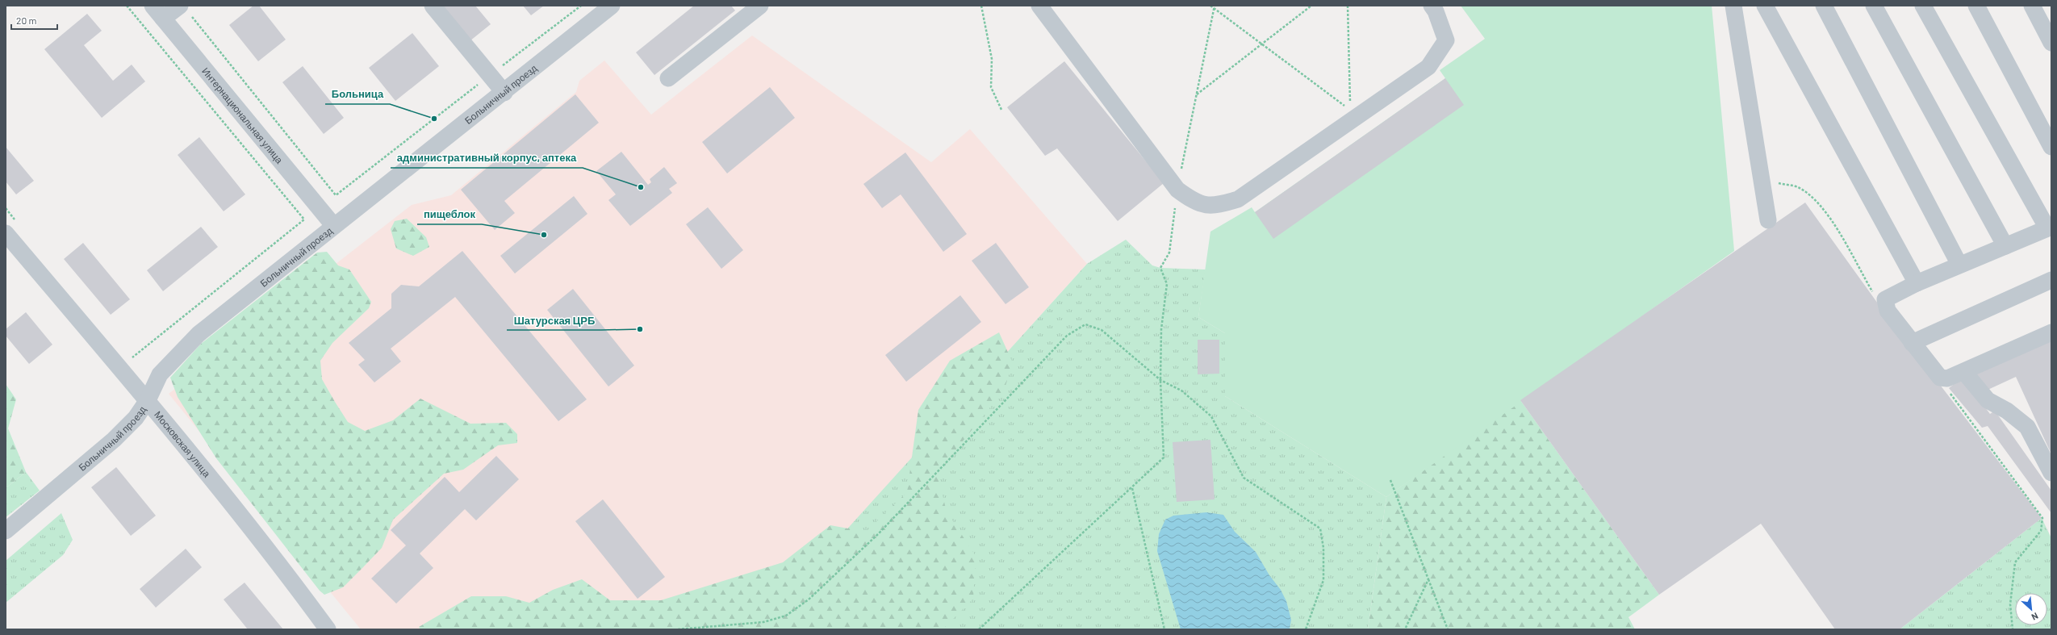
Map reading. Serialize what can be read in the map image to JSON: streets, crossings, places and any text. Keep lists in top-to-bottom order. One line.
{"streets":{"street":["Больничный проезд","Интернациональная улица","Московская улица"]},"crossings":[["Больничный проезд","Интернациональная улица"],["Больничный проезд","Московская улица"]],"places":["Больница","административный корпус, аптека","пищеблок","Шатурская ЦРБ"],"scale_bar":"20 m","north":"bottom right"}
